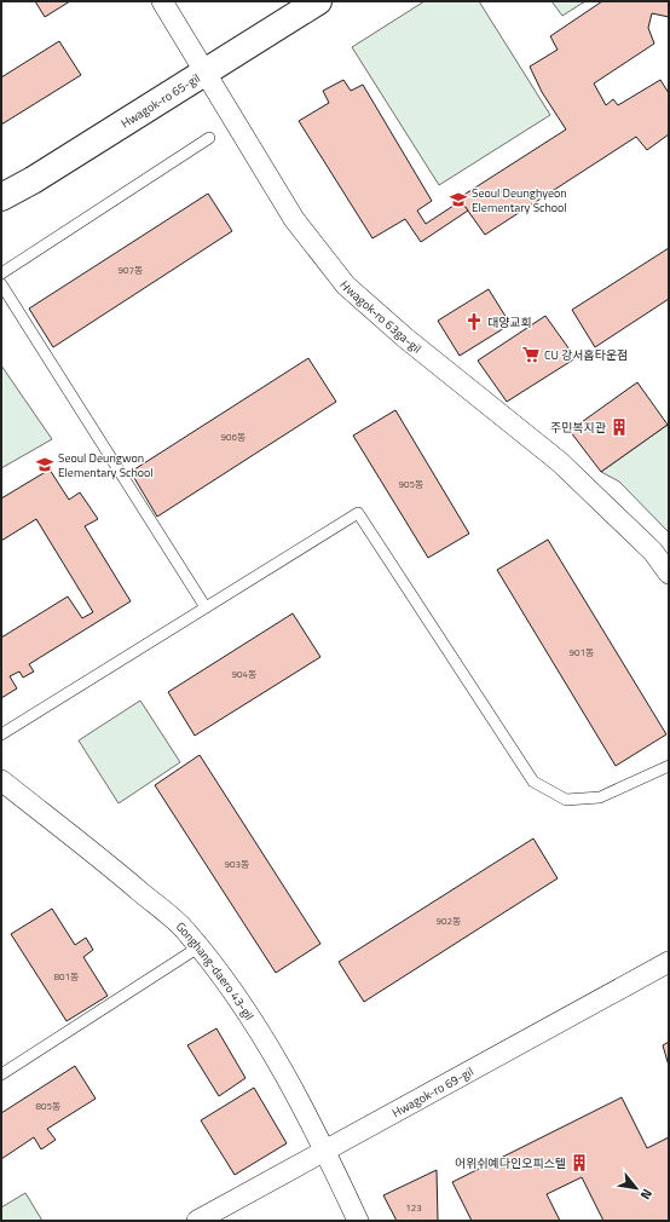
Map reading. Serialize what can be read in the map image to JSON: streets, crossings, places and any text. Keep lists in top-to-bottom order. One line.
{"streets":{"street":["Hwagok-ro 65-gil","Hwagok-ro 63ga-gil","Gonghang-daero 43-gil","Hwagok-ro 69-gil"]},"crossings":[["Hwagok-ro 65-gil","Hwagok-ro 63ga-gil"],["Gonghang-daero 43-gil","Hwagok-ro 69-gil"]],"places":{"school or university":["Seoul Deunghyeon Elementary School","Seoul Deungwon Elementary School"],"church":["대양교회"],"supermarket":["CU 강서홈타운점"],"building":["주민복지관","어위쉬예다인오피스텔"]},"house_numbers":["907동","906동","905동","901동","904동","903동","902동","801동","805동","123"],"north":"bottom right"}
